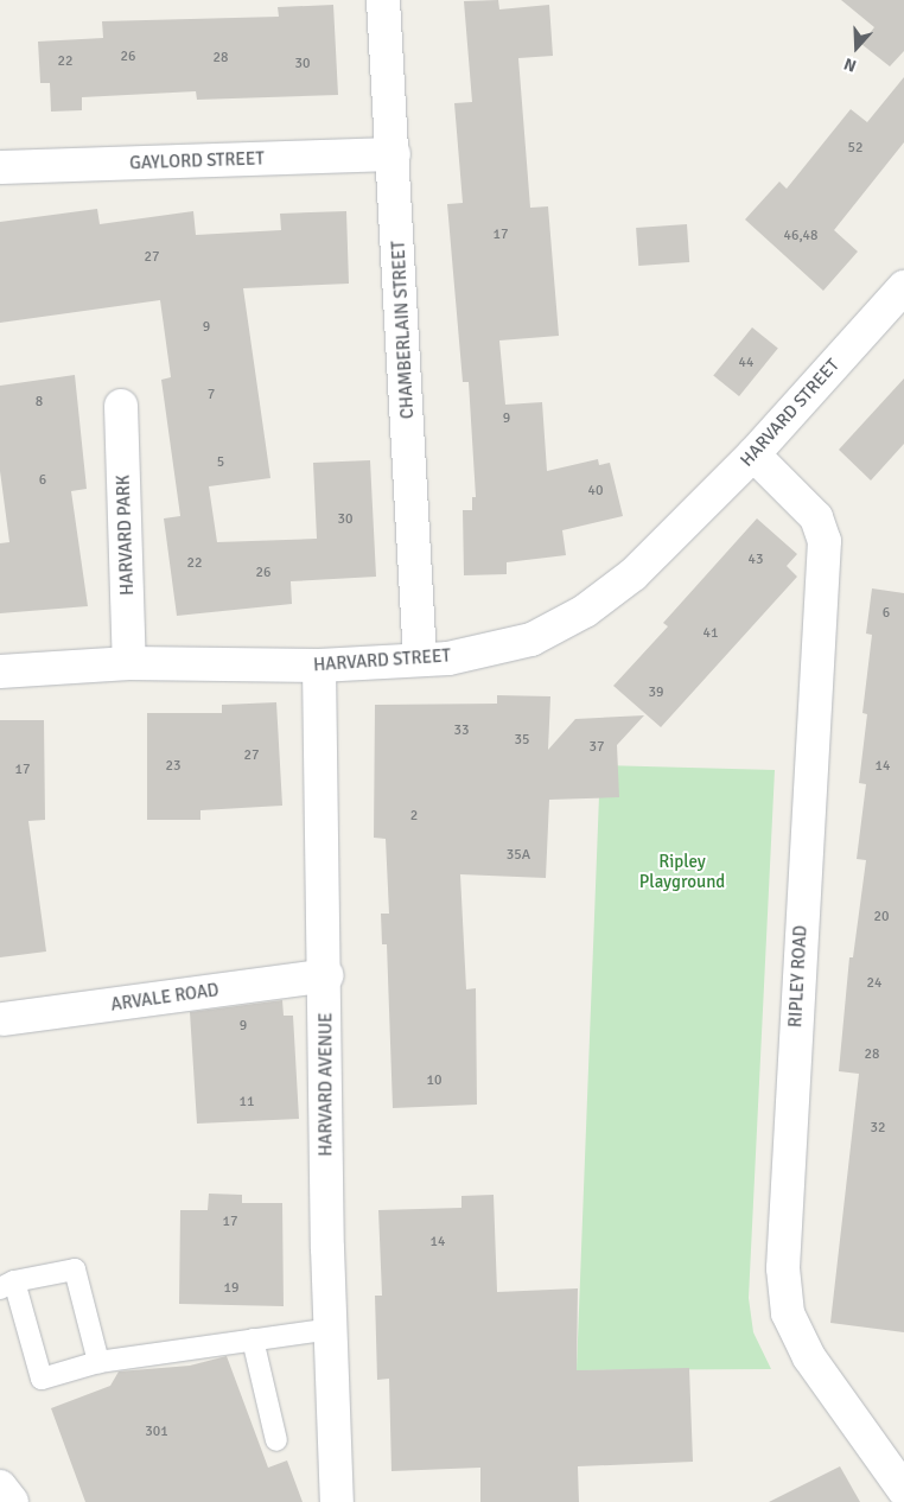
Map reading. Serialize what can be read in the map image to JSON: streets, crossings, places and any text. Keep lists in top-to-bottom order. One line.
{"streets":{"street":["GAYLORD STREET","CHAMBERLAIN STREET","HARVARD STREET","HARVARD PARK","RIPLEY ROAD","ARVALE ROAD","HARVARD AVENUE"]},"crossings":[["GAYLORD STREET","CHAMBERLAIN STREET"],["CHAMBERLAIN STREET","HARVARD STREET"],["HARVARD STREET","HARVARD PARK"],["HARVARD STREET","RIPLEY ROAD"],["HARVARD STREET","HARVARD AVENUE"],["ARVALE ROAD","HARVARD AVENUE"]],"parks":["Ripley Playground"],"house_numbers":["26","28","22","30","52","17","46,48","27","9","44","7","8","9","5","6","40","30","43","22","26","6","41","39","33","35","37","27","23","14","17","2","35A","20","24","9","28","10","11","32","17","14","19","301"],"north":"bottom"}
